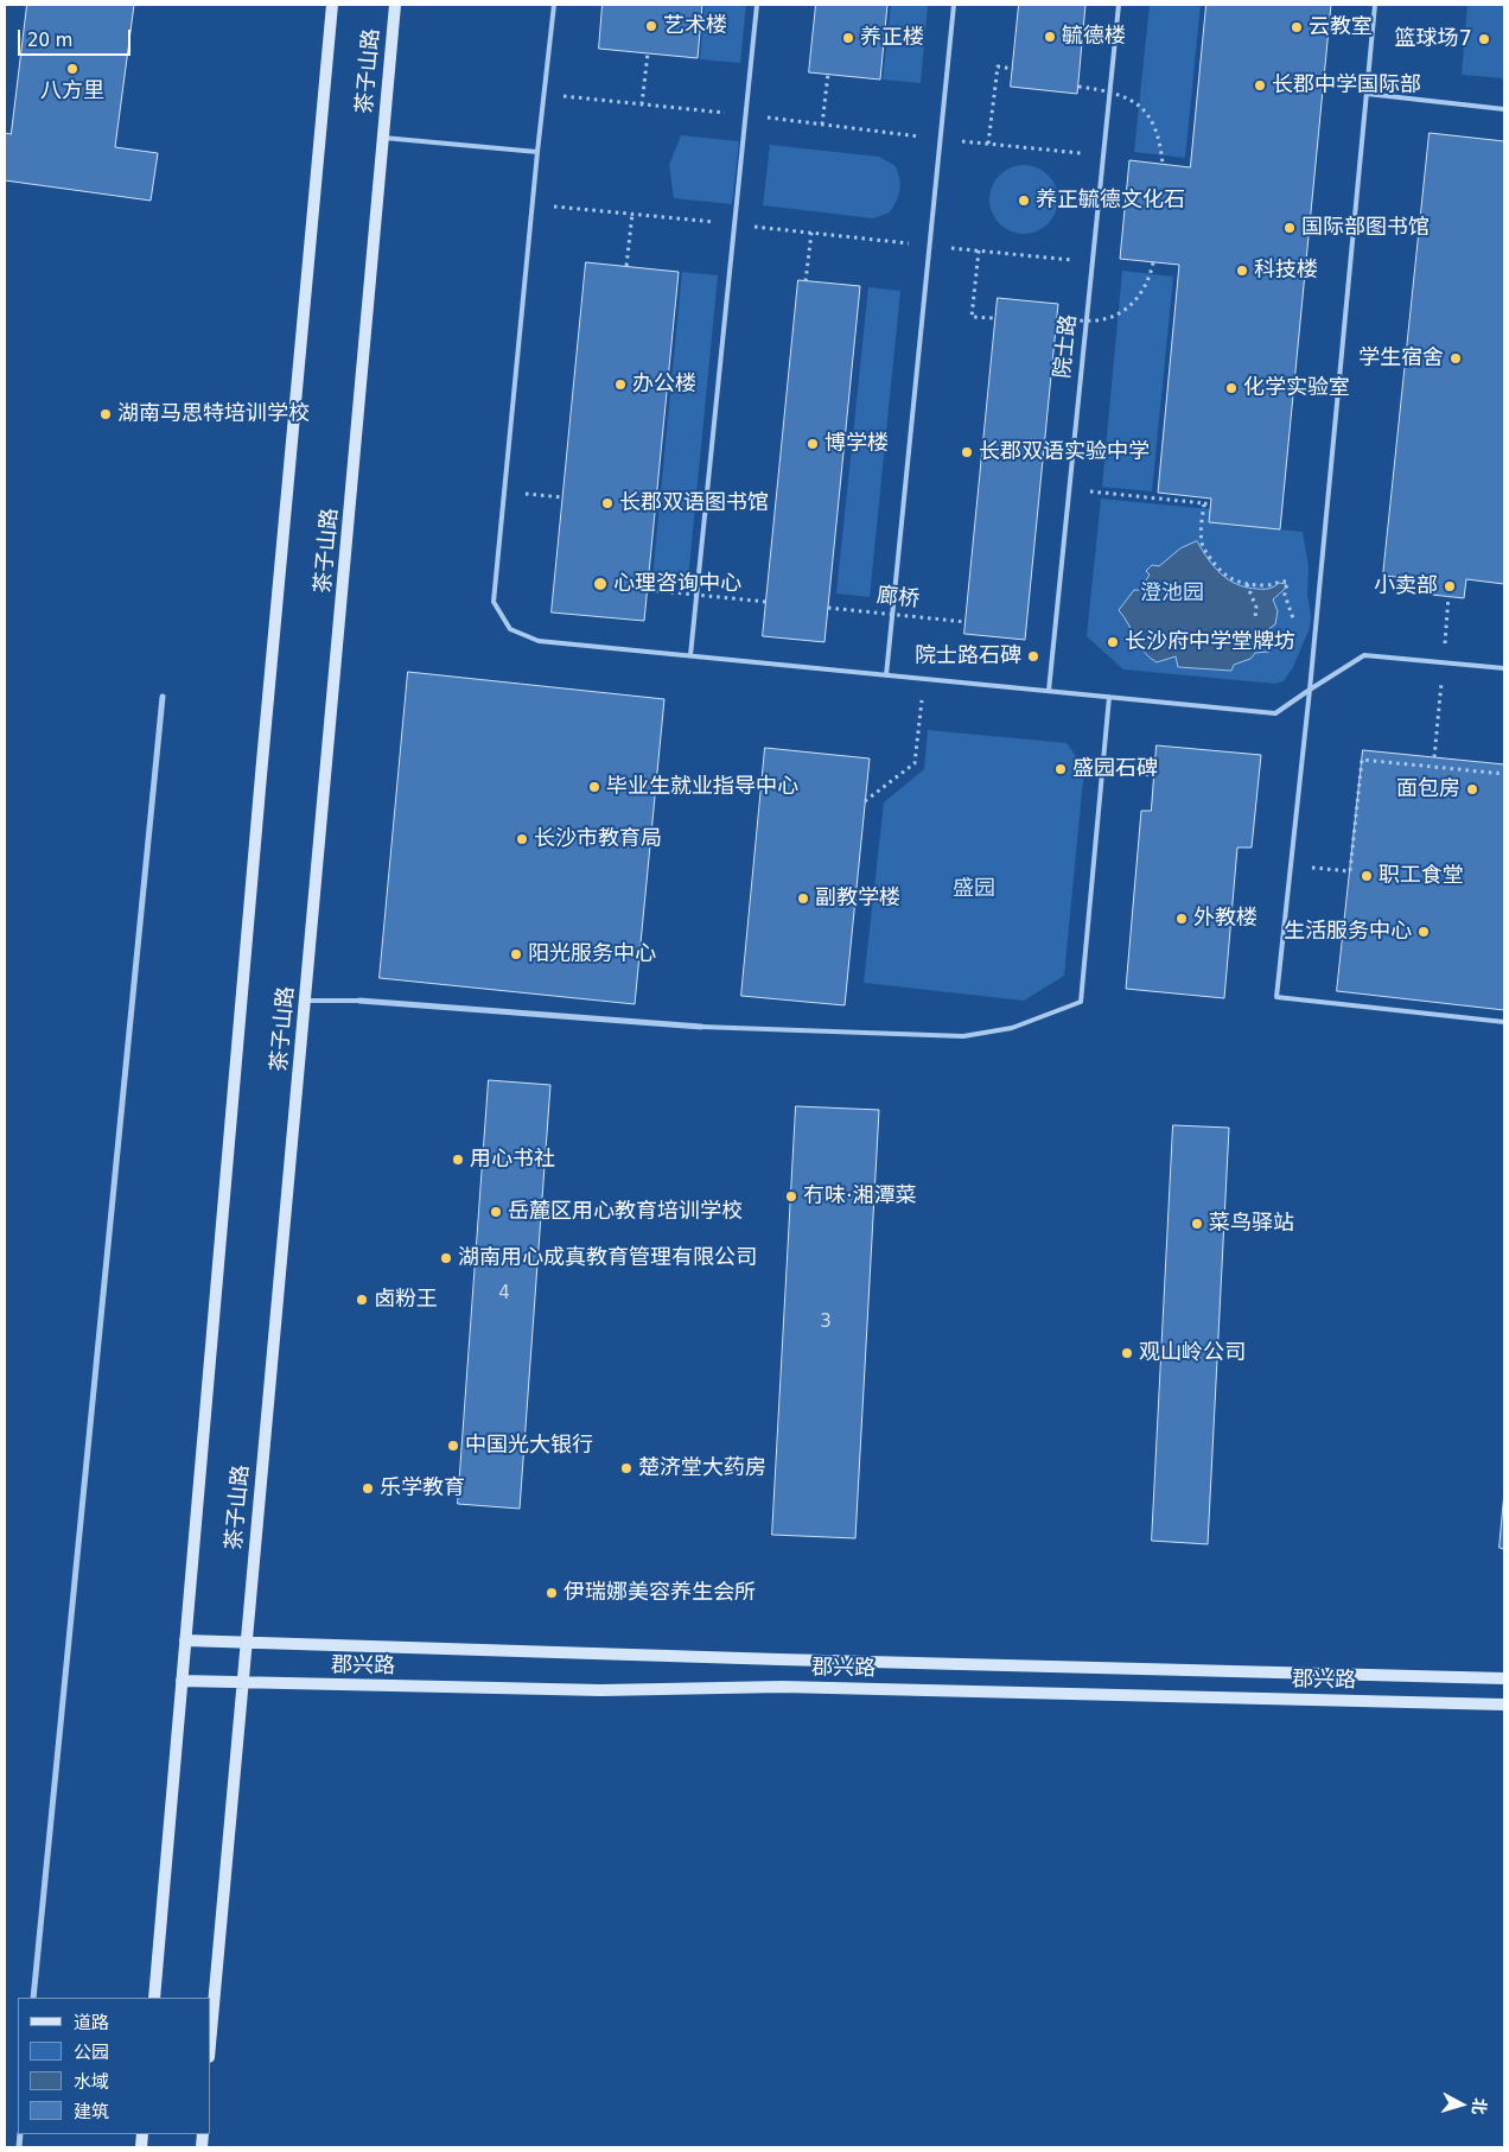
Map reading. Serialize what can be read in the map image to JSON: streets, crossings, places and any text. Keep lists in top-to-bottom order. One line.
{"streets":{"main road":["茶子山路","郡兴路"],"lane":["院士路"],"path":["廊桥"]},"crossings":[["茶子山路","郡兴路"]],"parks":["澄池园","盛园"],"places":["艺术楼","云教室","毓德楼","养正楼","篮球场7","八方里","长郡中学国际部","养正毓德文化石","国际部图书馆","科技楼","学生宿舍","办公楼","化学实验室","湖南马思特培训学校","博学楼","长郡双语实验中学","长郡双语图书馆","心理咨询中心","小卖部","长沙府中学堂牌坊","院士路石碑","盛园石碑","毕业生就业指导中心","面包房","长沙市教育局","职工食堂","副教学楼","外教楼","生活服务中心","阳光服务中心","用心书社","冇味·湘潭菜","岳麓区用心教育培训学校","菜鸟驿站","湖南用心成真教育管理有限公司","卤粉王","观山岭公司","中国光大银行","楚济堂大药房","乐学教育","伊瑞娜美容养生会所"],"house_numbers":["4","3"],"legend":["道路","公园","水域","建筑"],"scale_bar":"20 m","north":"right"}
